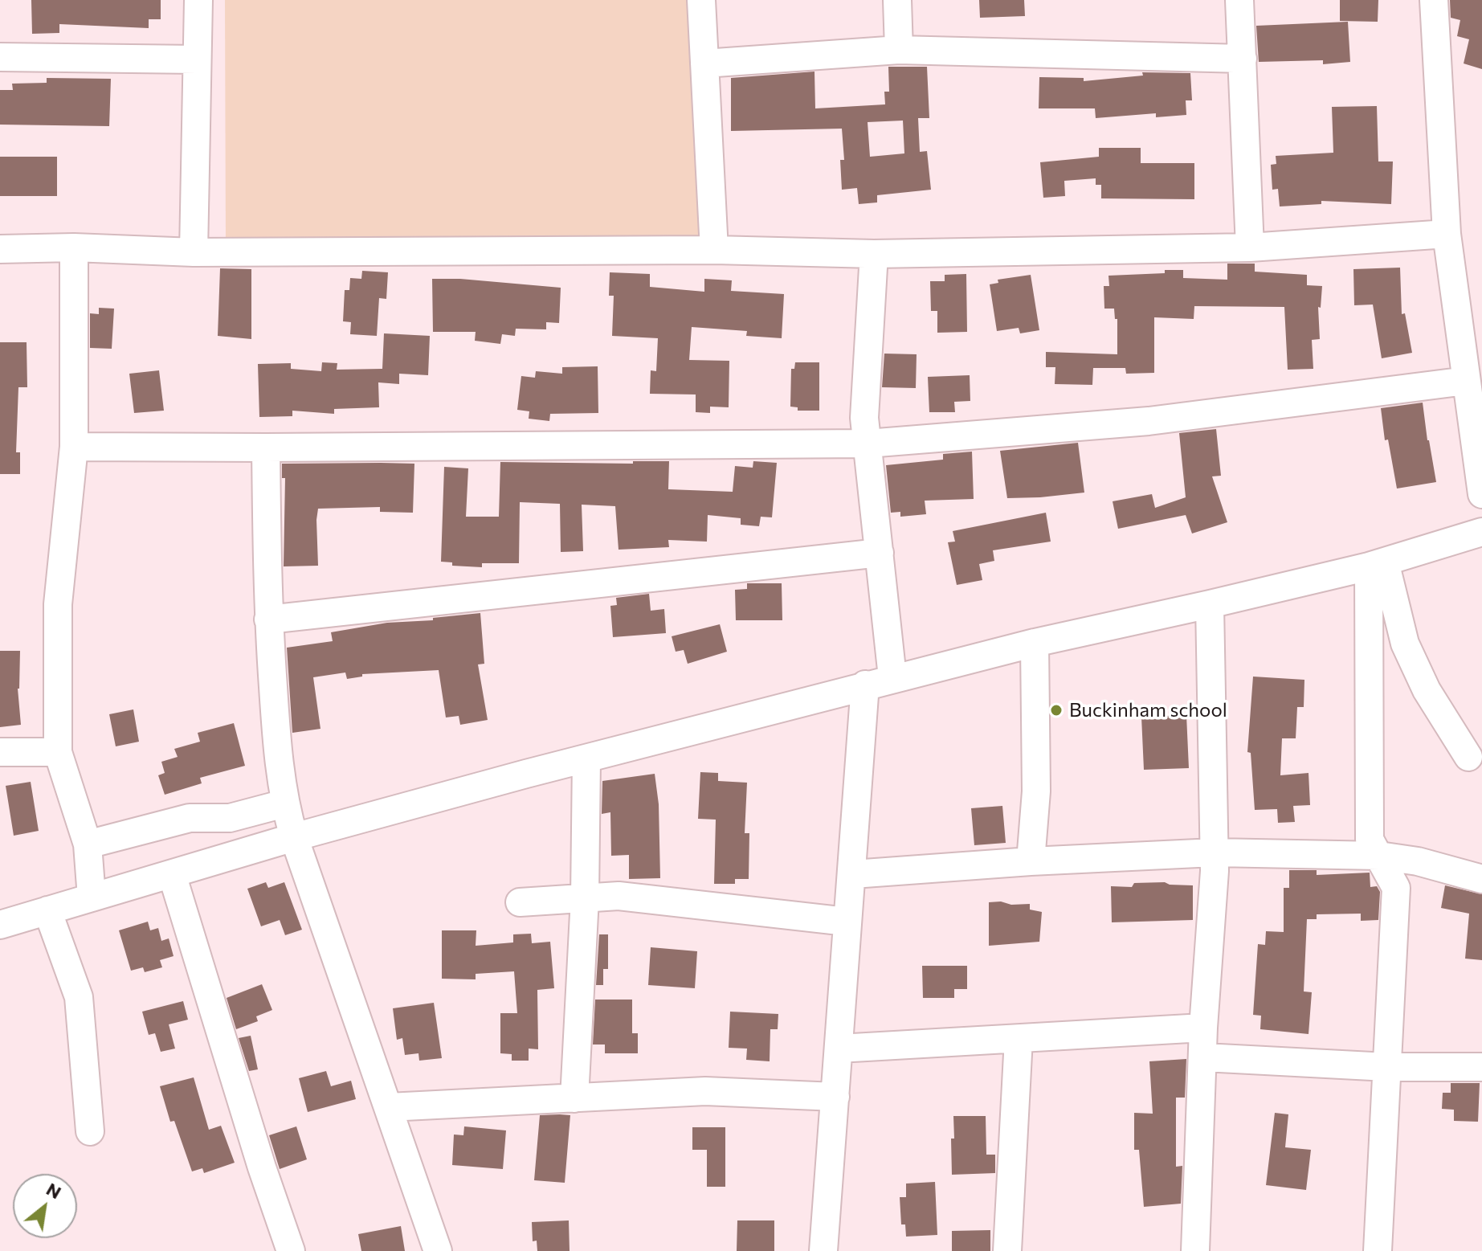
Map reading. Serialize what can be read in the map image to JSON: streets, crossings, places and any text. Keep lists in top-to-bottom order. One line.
{"places":["Buckinham school"],"north":"top right"}
